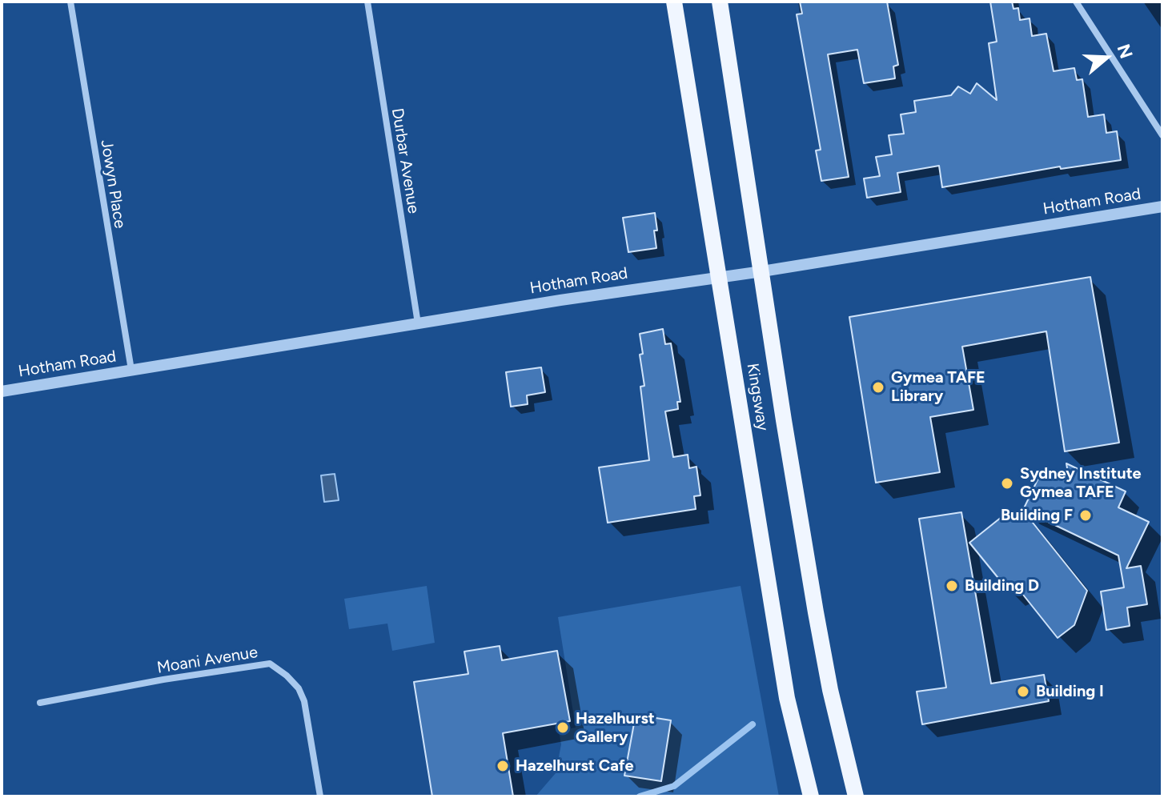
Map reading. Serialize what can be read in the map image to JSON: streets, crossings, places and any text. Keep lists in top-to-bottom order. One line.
{"streets":{"main road":["Kingsway"],"street":["Durbar Avenue","Jowyn Place","Hotham Road","Moani Avenue"]},"crossings":[["Durbar Avenue","Hotham Road"],["Jowyn Place","Hotham Road"],["Hotham Road","Kingsway"]],"places":["Gymea TAFE Library","Sydney Institute Gymea TAFE","Building F","Building D","Building I","Hazelhurst Gallery","Hazelhurst Cafe"],"north":"right"}
